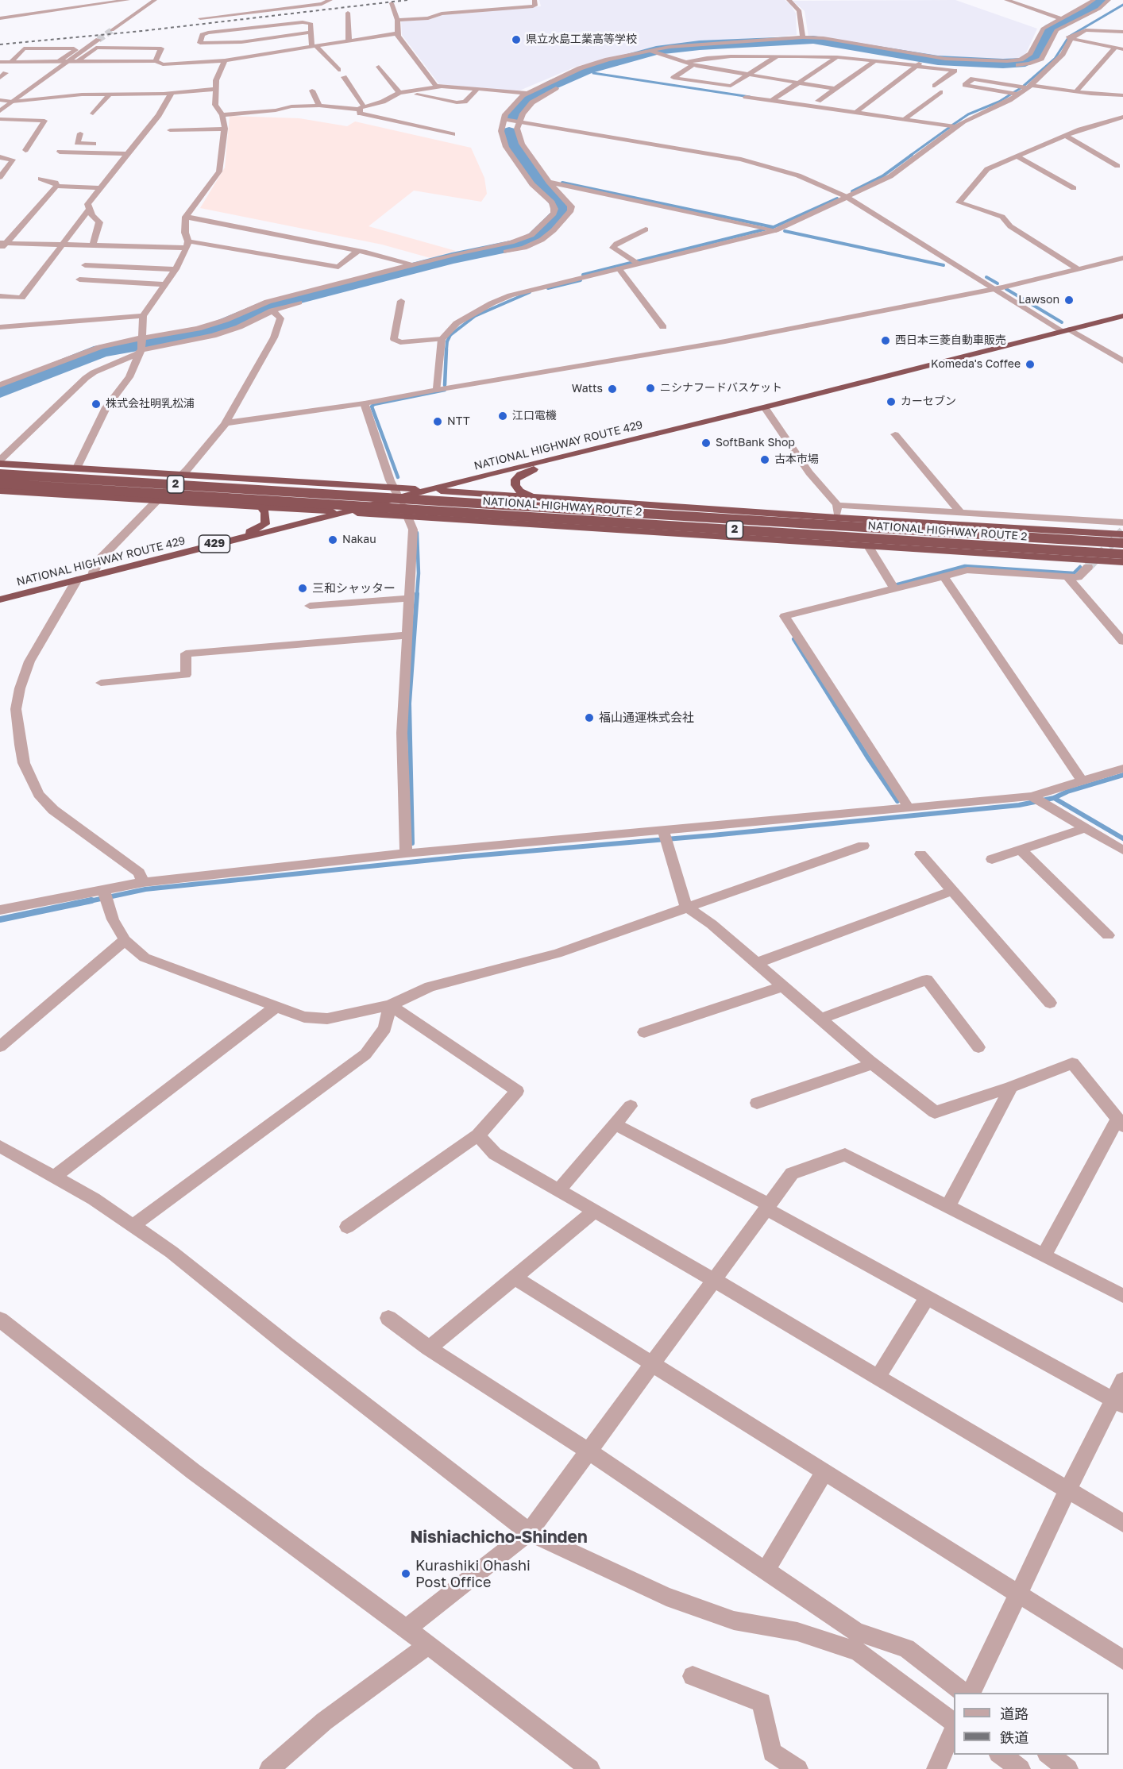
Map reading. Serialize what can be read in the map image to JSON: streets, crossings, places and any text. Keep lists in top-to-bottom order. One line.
{"streets":{"highway":["NATIONAL HIGHWAY ROUTE 429","2","NATIONAL HIGHWAY ROUTE 2","429"]},"districts":["Nishiachicho-Shinden"],"places":["県立水島工業高等学校","Lawson","西日本三菱自動車販売","Komeda's Coffee","ニシナフードバスケット","Watts","カーセブン","株式会社明乳松浦","江口電機","NTT","SoftBank Shop","古本市場","Nakau","三和シャッター","福山通運株式会社","Kurashiki Ohashi Post Office"],"legend":["道路","鉄道"]}
